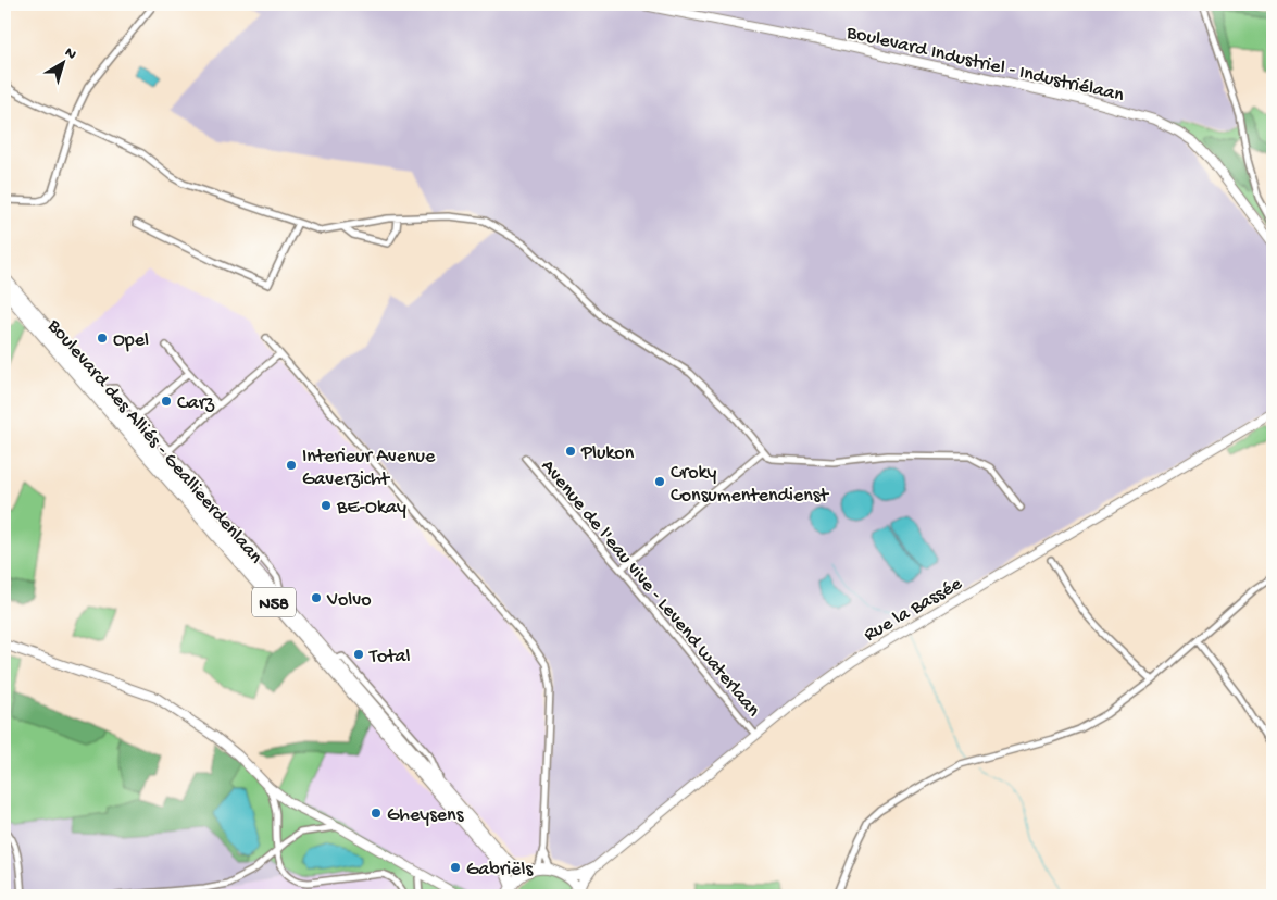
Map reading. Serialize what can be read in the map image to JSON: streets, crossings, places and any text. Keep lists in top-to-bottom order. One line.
{"streets":{"highway":["Boulevard des Alliés - Geallieerdenlaan","N58"],"main road":["Boulevard Industriel - Industriélaan","Rue la Bassée"],"street":["Avenue de l'eau vive - Levend waterlaan"]},"crossings":[["Avenue de l'eau vive - Levend waterlaan","Rue la Bassée"]],"places":["Opel","Carz","Plukon","Interieur Avenue Gaverzicht","Croky Consumentendienst","BE-Okay","Volvo","Total","Gheysens","Gabriëls"],"north":"top right"}
